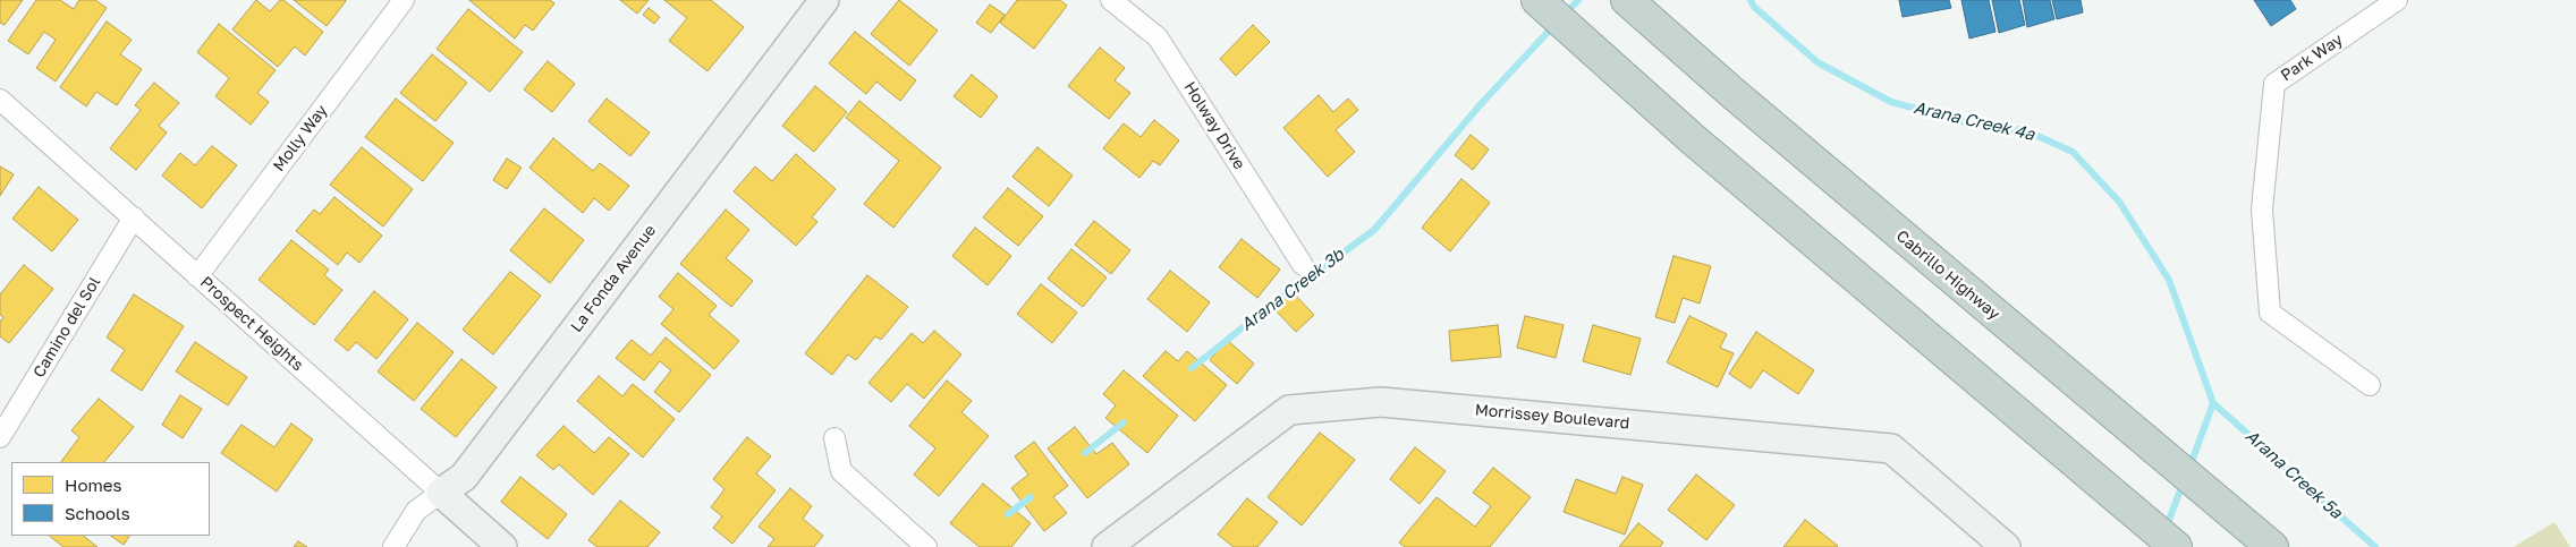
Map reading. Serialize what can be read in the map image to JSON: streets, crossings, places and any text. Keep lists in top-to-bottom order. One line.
{"streets":{"highway":["Cabrillo Highway"],"street":["Park Way","Holway Drive","Molly Way","La Fonda Avenue","Prospect Heights","Camino del Sol","Morrissey Boulevard"]},"crossings":[["Molly Way","Prospect Heights"],["La Fonda Avenue","Prospect Heights"],["Prospect Heights","Camino del Sol"]],"water":["Arana Creek 4a","Arana Creek 3b","Arana Creek 5a"],"legend":["Homes","Schools"]}
